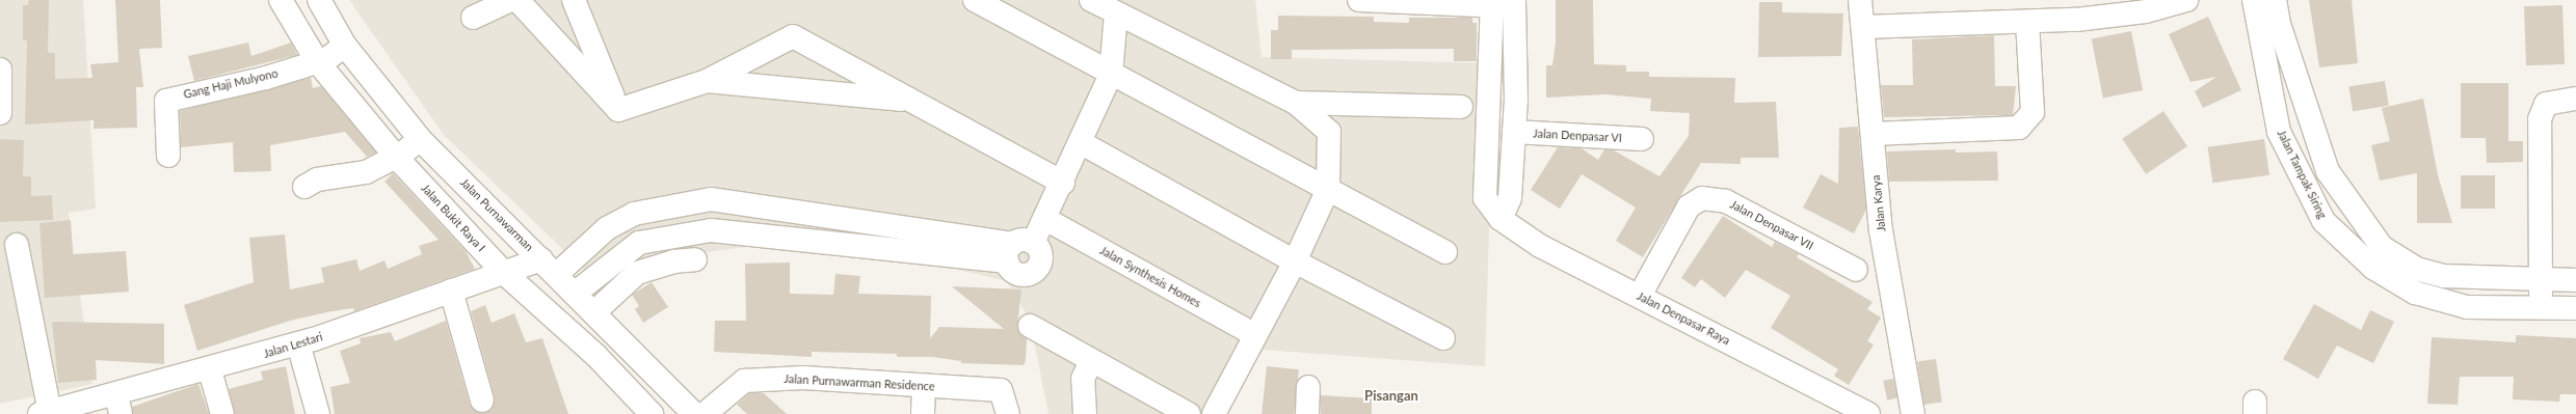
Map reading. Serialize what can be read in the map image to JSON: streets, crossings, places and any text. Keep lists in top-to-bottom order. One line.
{"streets":{"street":["Gang Haji Mulyono","Jalan Denpasar VI","Jalan Tampak Siring","Jalan Karya","Jalan Purnawarman","Jalan Bukit Raya I","Jalan Denpasar VII","Jalan Synthesis Homes","Jalan Denpasar Raya","Jalan Lestari","Jalan Purnawarman Residence"]},"crossings":[["Gang Haji Mulyono","Jalan Purnawarman"],["Gang Haji Mulyono","Jalan Bukit Raya I"],["Jalan Purnawarman","Jalan Bukit Raya I"],["Jalan Purnawarman","Jalan Lestari"],["Jalan Bukit Raya I","Jalan Lestari"],["Jalan Denpasar VII","Jalan Denpasar Raya"]],"districts":["Pisangan"]}
